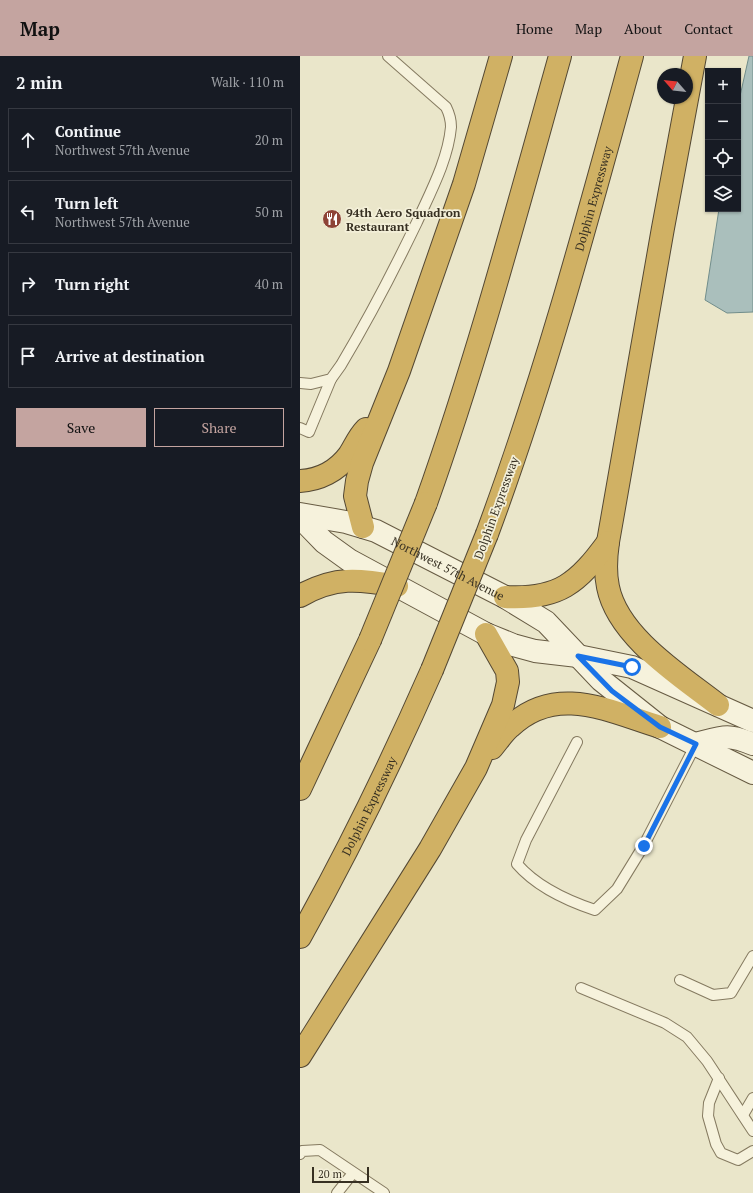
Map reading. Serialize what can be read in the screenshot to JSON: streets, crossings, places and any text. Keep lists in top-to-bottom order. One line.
{"streets":{"highway":["Dolphin Expressway"],"main road":["Northwest 57th Avenue"]},"places":{"restaurant":["94th Aero Squadron Restaurant"]},"scale_bar":"20 m","north":"top left","page":{"header":"Map","nav":["Home","Map","About","Contact"],"heading":["2 min","Walk · 110 m"],"map_buttons":["+","−"],"list":[["Continue","Northwest 57th Avenue","20 m"],["Turn left","Northwest 57th Avenue","50 m"],["Turn right","40 m"],"Arrive at destination"],"buttons":["Save","Share"],"scale":"20 m"}}
